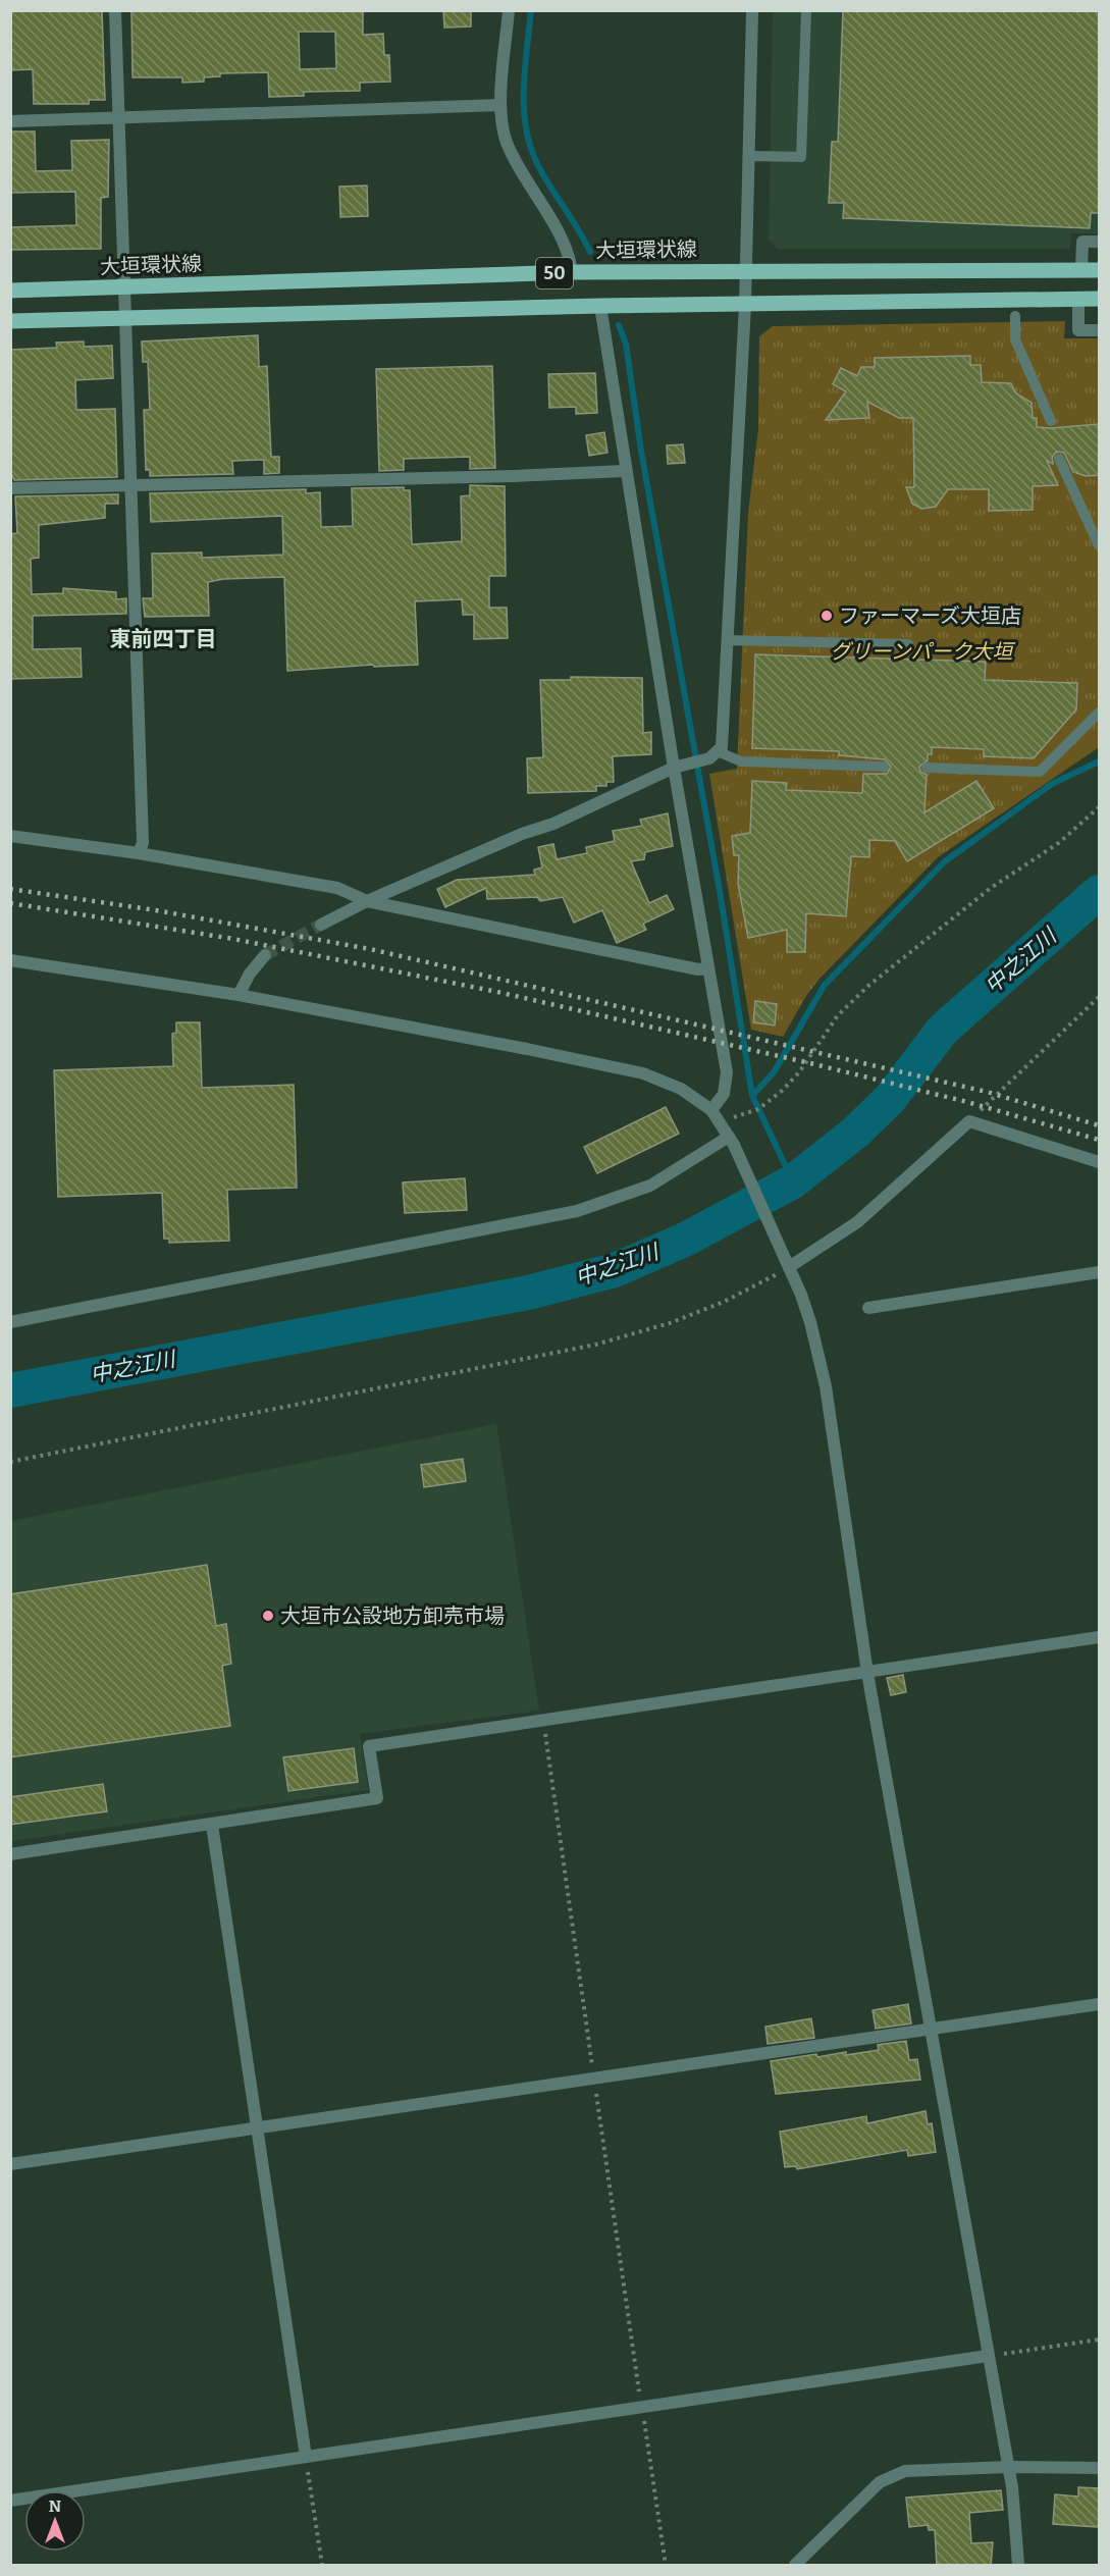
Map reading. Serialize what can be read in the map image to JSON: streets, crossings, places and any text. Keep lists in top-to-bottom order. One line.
{"streets":{"main road":["大垣環状線","50"]},"districts":["東前四丁目"],"water":["中之江川"],"parks":["グリーンパーク大垣"],"places":["ファーマーズ大垣店","大垣市公設地方卸売市場"],"north":"top"}
